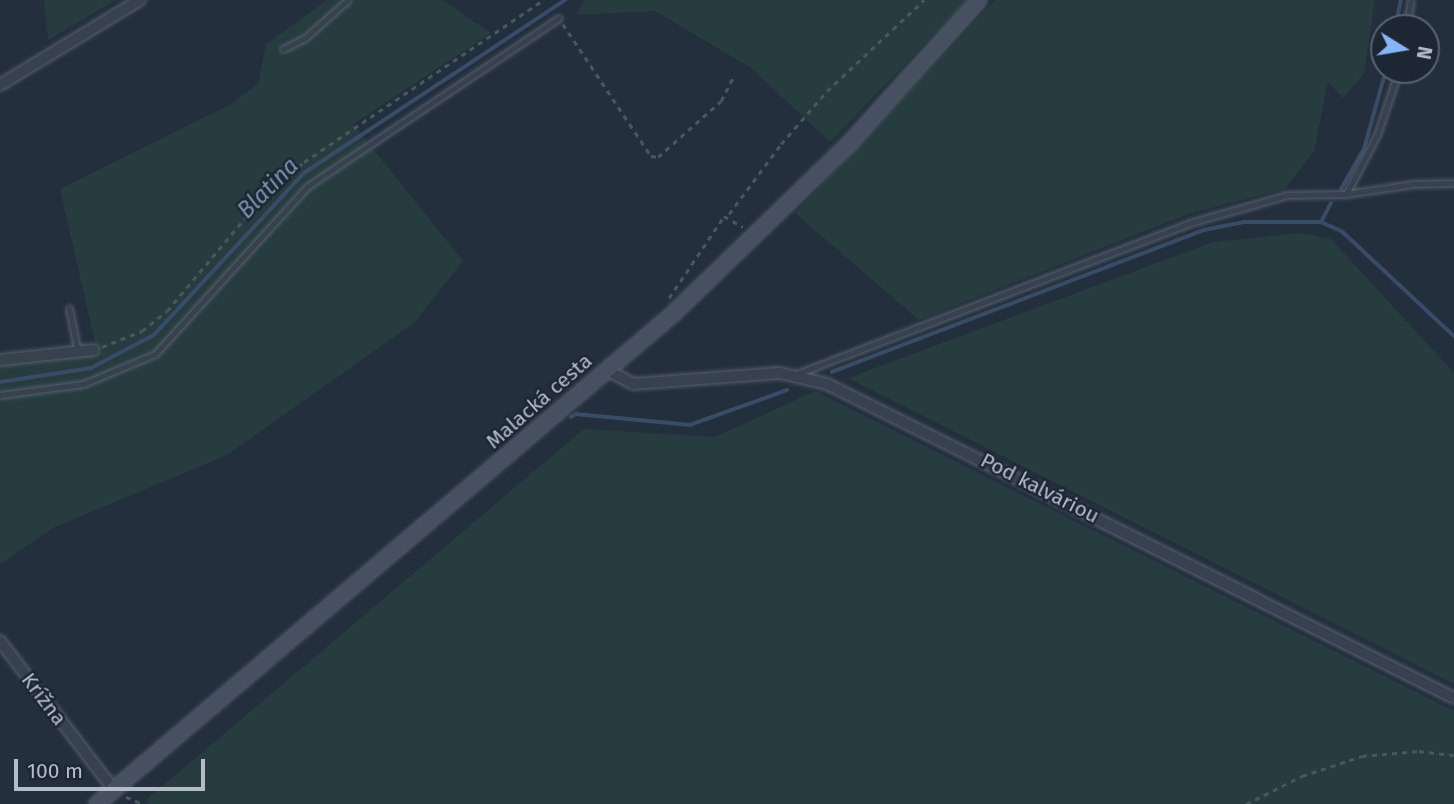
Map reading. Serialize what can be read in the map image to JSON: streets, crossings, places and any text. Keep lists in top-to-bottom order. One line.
{"streets":{"main road":["Malacká cesta"],"street":["Pod kalváriou","Krížna"]},"crossings":[["Malacká cesta","Pod kalváriou"],["Malacká cesta","Krížna"]],"water":["Blatina"],"scale_bar":"100 m","north":"right"}
